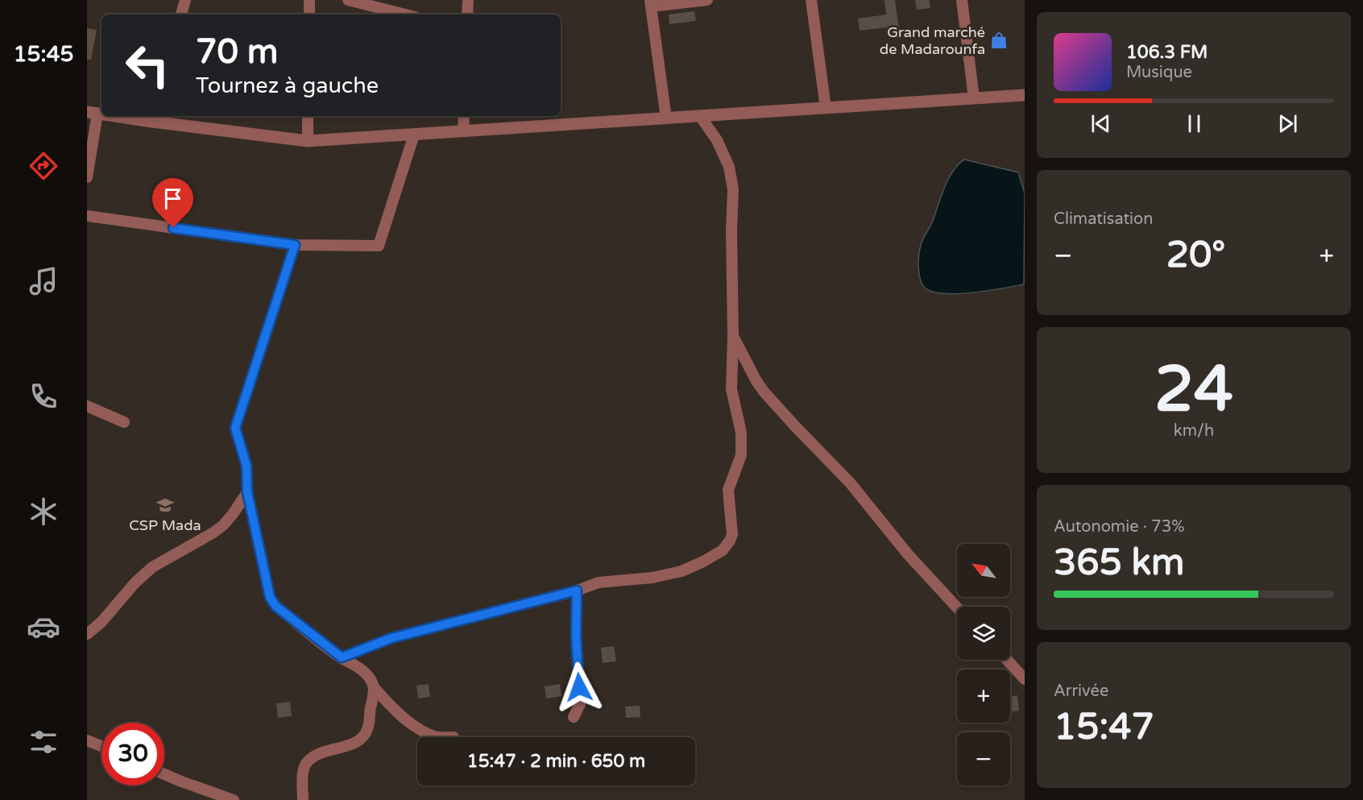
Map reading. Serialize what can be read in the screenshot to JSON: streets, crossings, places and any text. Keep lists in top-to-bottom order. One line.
{"places":{"shop":["Grand marché de Madarounfa"],"school or university":["CSP Mada"]},"north":"top left","page":{"tabs":"15:45","turn":["70 m","Tournez à gauche"],"song":["106.3 FM","Musique"],"tile":["Climatisation",["24","km/h"],["Autonomie · 73%","365 km"],["Arrivée","15:47"]],"heat":["−","20°","+"],"map_buttons":["+","−"],"limit":"30","trip":"15:47 · 2 min · 650 m"}}
